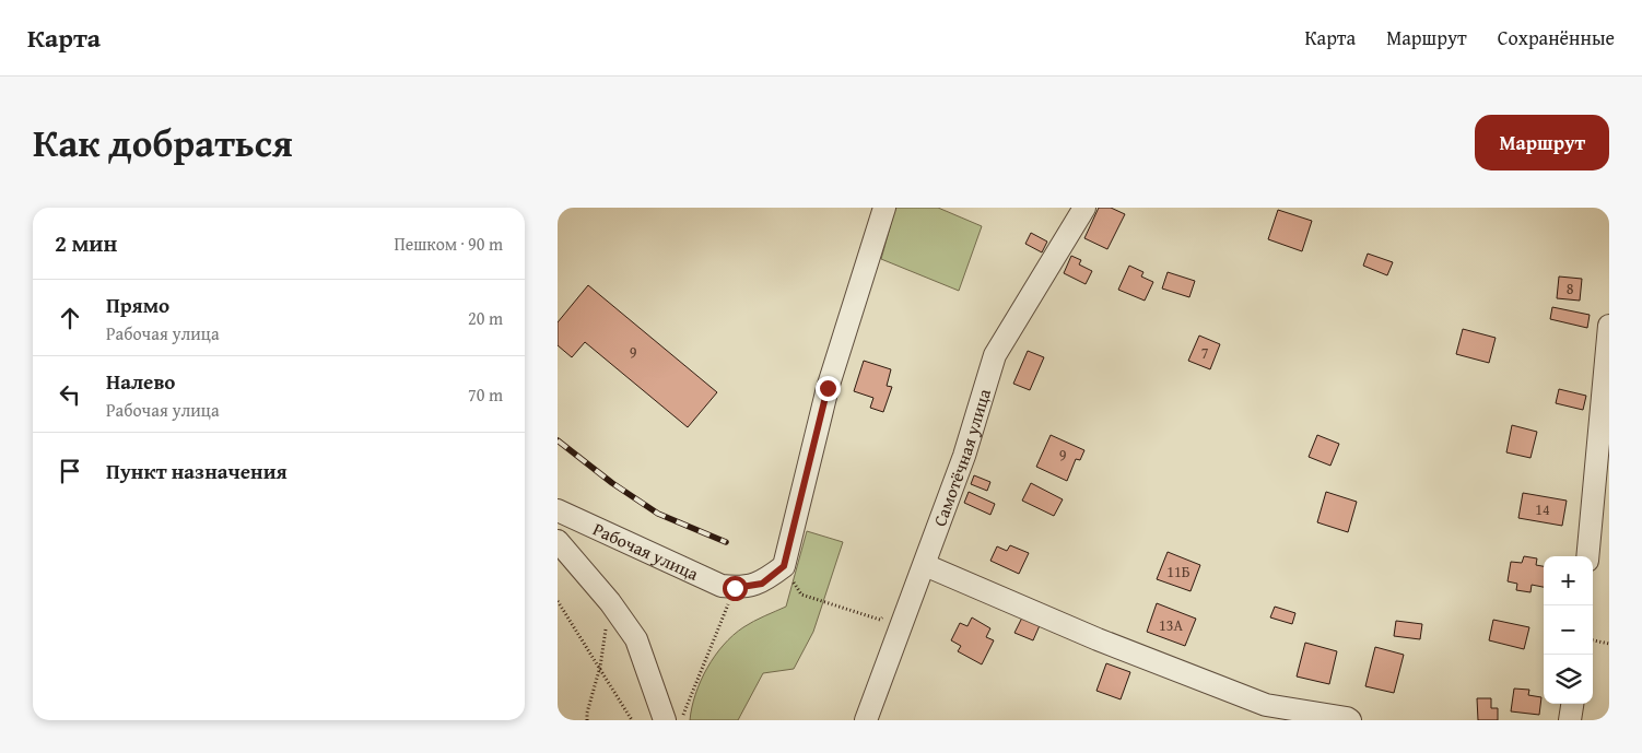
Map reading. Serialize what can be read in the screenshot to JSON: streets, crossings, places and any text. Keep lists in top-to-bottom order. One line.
{"streets":{"street":["Самотёчная улица","Рабочая улица"]},"house_numbers":["8","9","7","9","14","11Б","13А"],"page":{"header":"Карта","nav":["Карта","Маршрут","Сохранённые"],"title":"Как добраться","buttons":"Маршрут","heading":["2 мин","Пешком · 90 m"],"list":[["Прямо","Рабочая улица","20 m"],["Налево","Рабочая улица","70 m"],"Пункт назначения"],"map_buttons":["+","−"]}}
